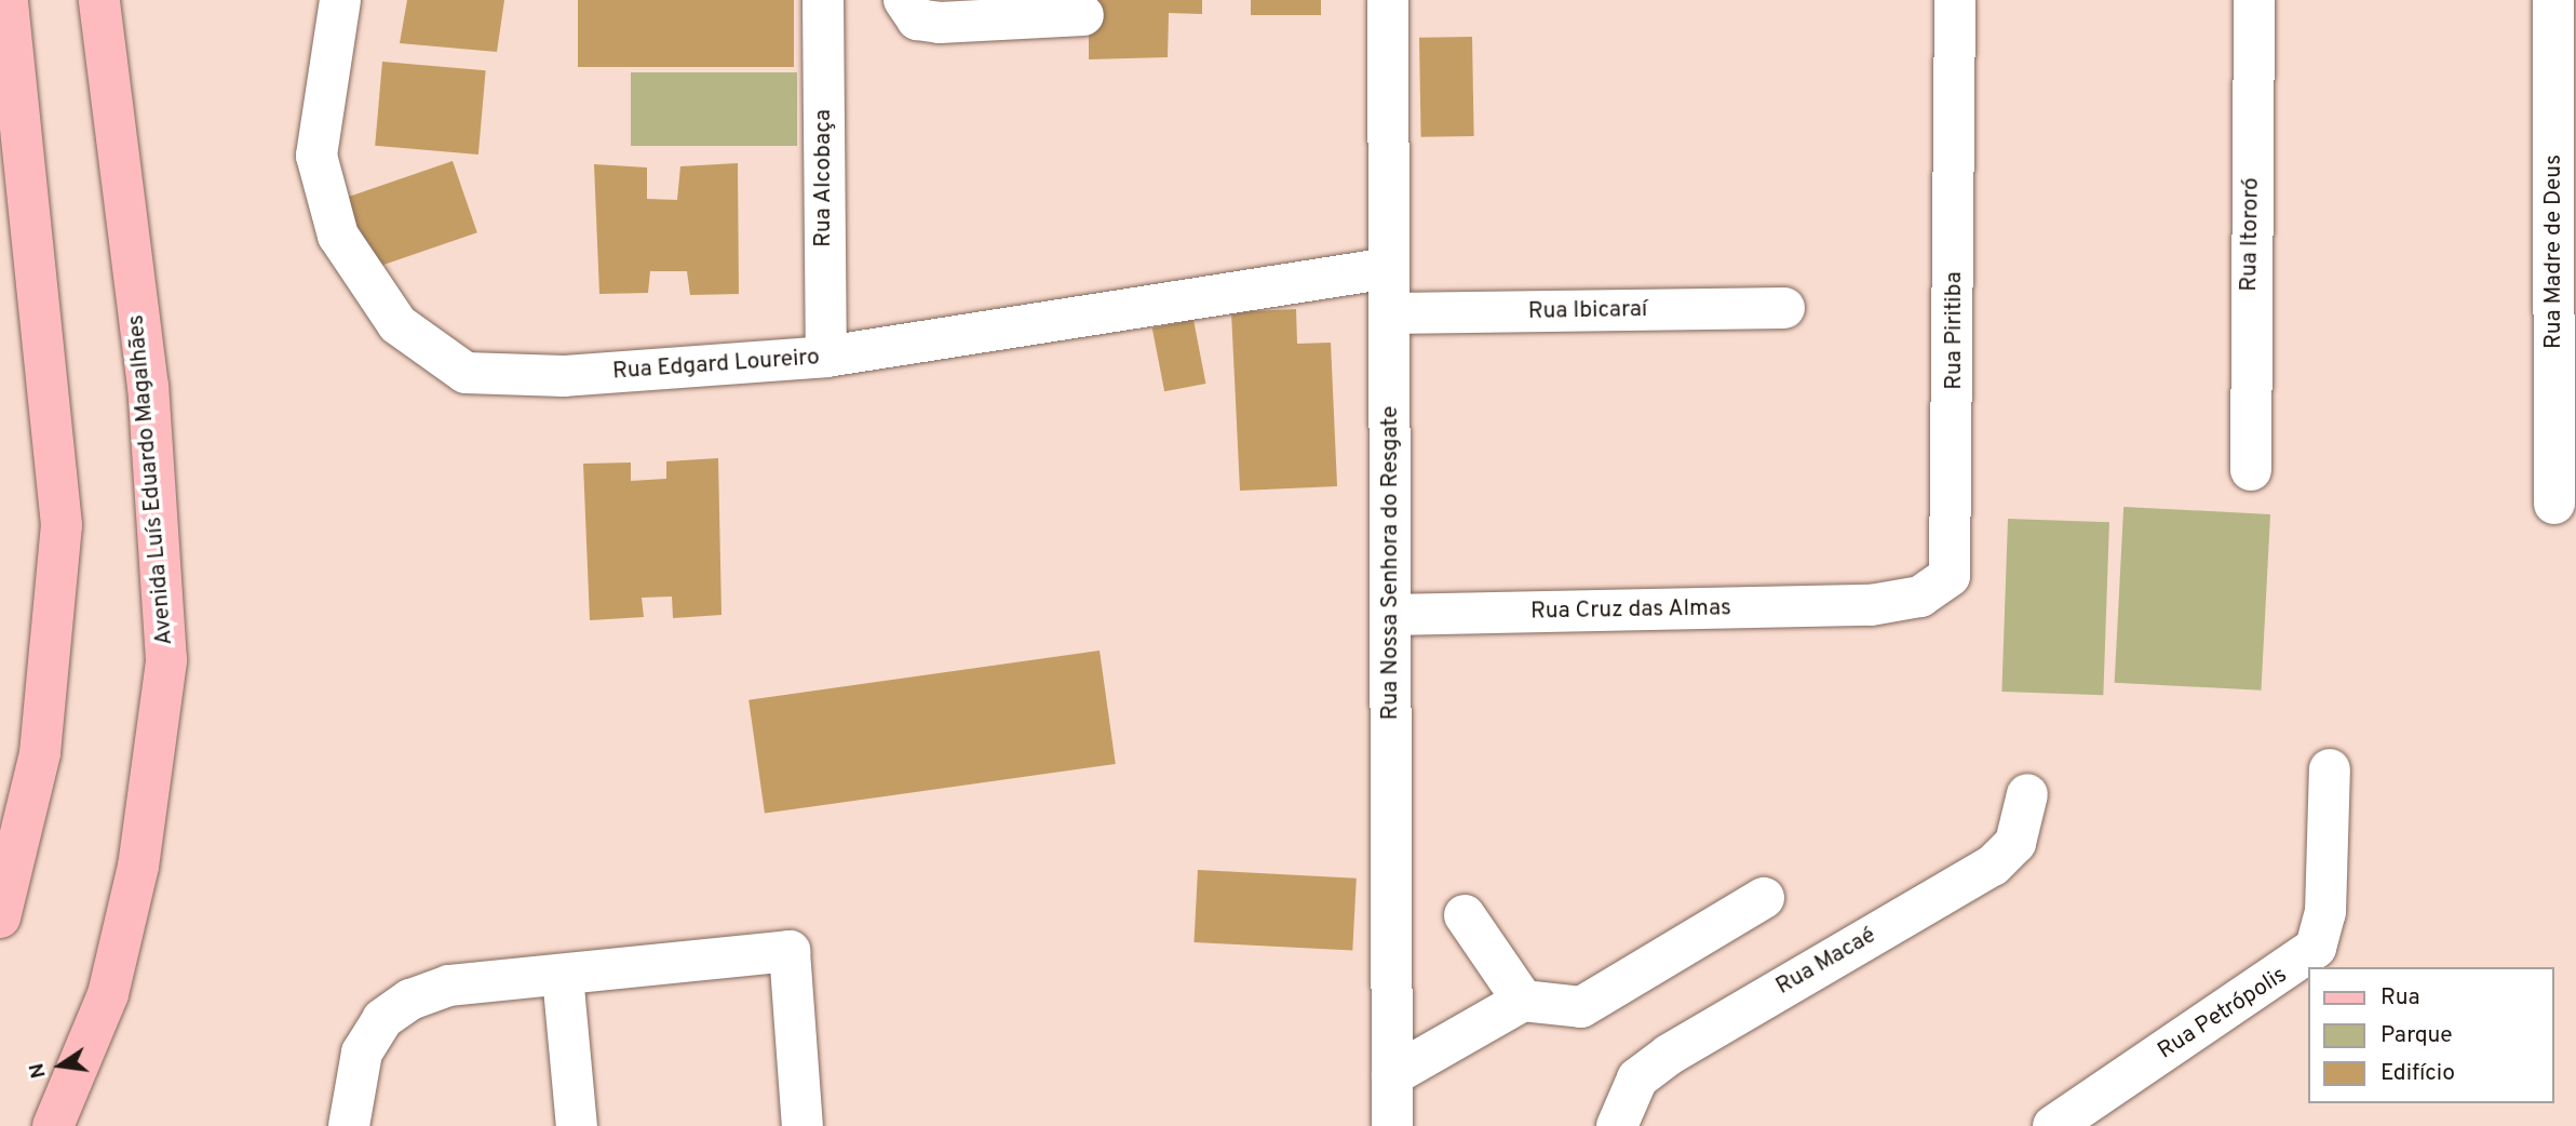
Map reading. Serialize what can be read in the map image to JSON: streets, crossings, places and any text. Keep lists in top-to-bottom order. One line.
{"streets":{"main road":["Avenida Luís Eduardo Magalhães"],"street":["Rua Alcobaça","Rua Itororó","Rua Madre de Deus","Rua Ibicaraí","Rua Piritiba","Rua Edgard Loureiro","Rua Nossa Senhora do Resgate","Rua Cruz das Almas","Rua Macaé","Rua Petrópolis"]},"crossings":[["Rua Alcobaça","Rua Edgard Loureiro"],["Rua Ibicaraí","Rua Nossa Senhora do Resgate"],["Rua Piritiba","Rua Cruz das Almas"],["Rua Edgard Loureiro","Rua Nossa Senhora do Resgate"],["Rua Nossa Senhora do Resgate","Rua Cruz das Almas"]],"legend":["Rua","Parque","Edifício"],"north":"left"}
